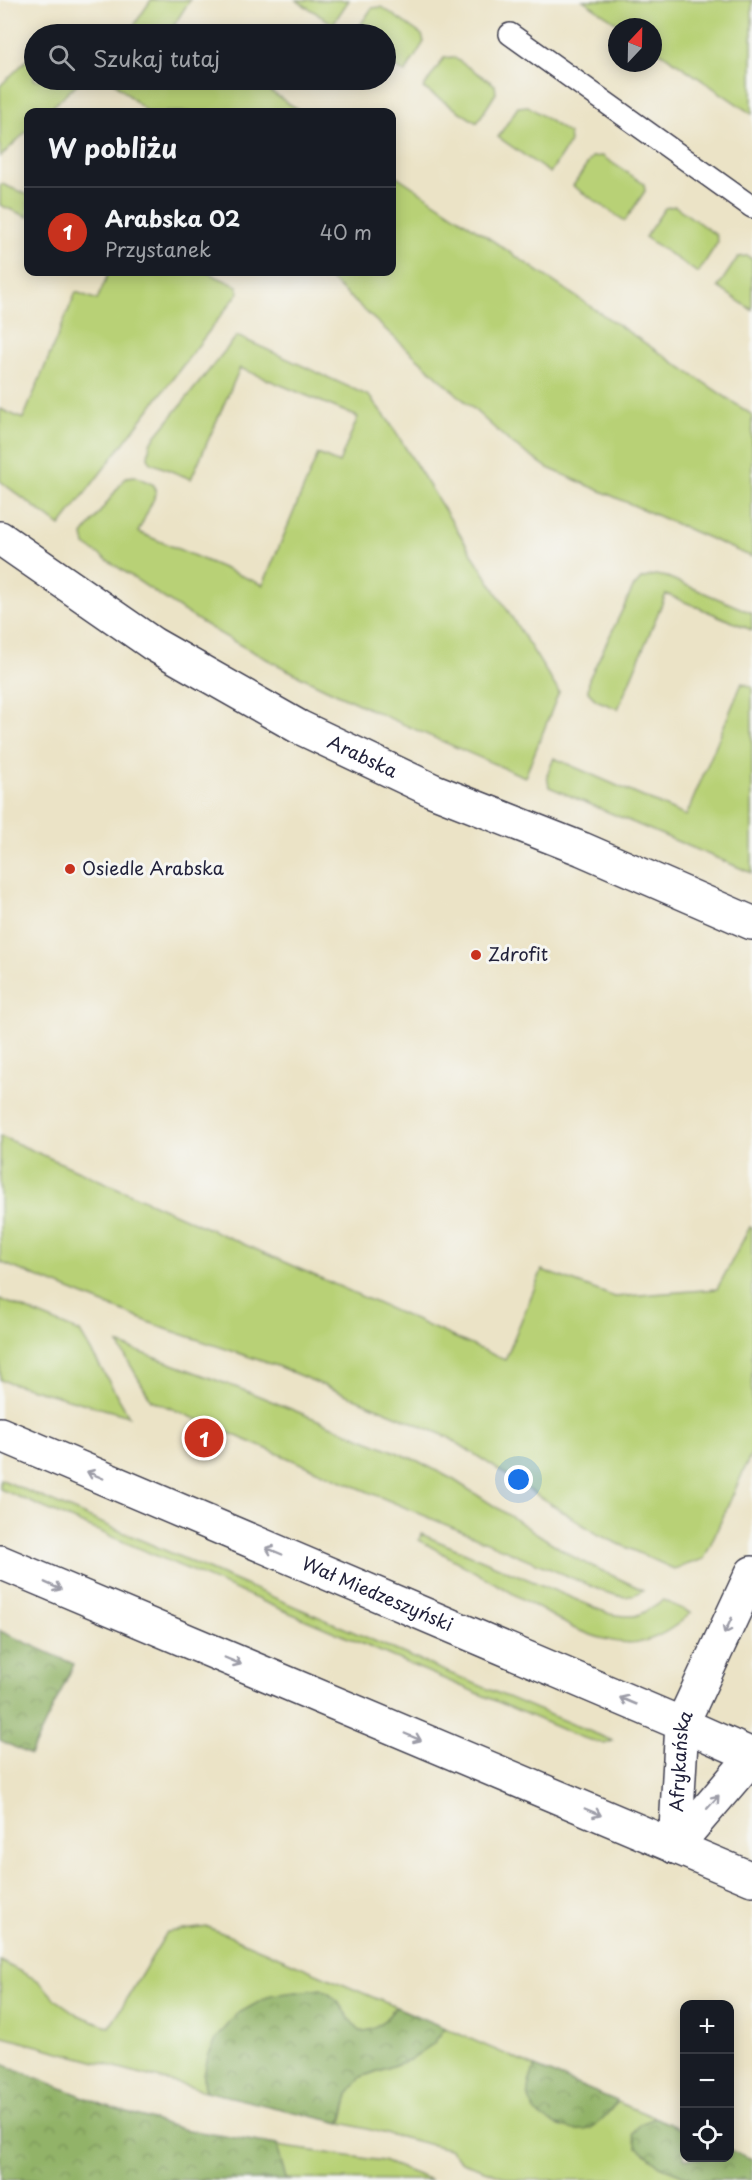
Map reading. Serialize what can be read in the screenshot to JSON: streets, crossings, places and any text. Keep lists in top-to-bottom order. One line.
{"streets":{"main road":["Arabska","Wał Miedzeszyński","Afrykańska"]},"crossings":[["Wał Miedzeszyński","Afrykańska"]],"places":["Osiedle Arabska","Zdrofit"],"north":"top","page":{"search":"Szukaj tutaj","heading":"W pobliżu","list":[{"mark":"1","name":"Arabska 02","note":"Przystanek","value":"40 m"}],"pins":"1","map_buttons":["+","−"]}}
